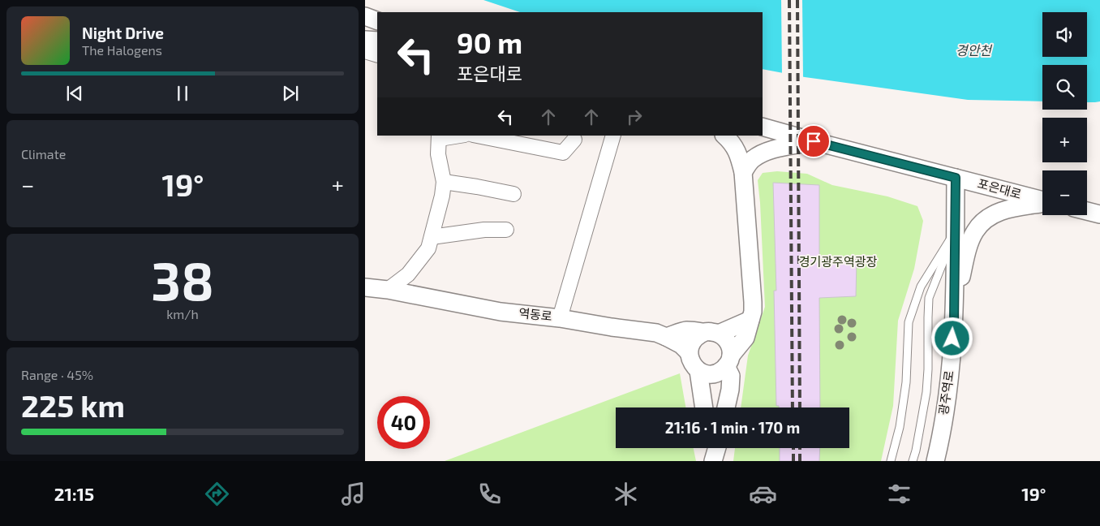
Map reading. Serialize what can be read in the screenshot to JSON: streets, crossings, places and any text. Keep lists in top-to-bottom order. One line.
{"streets":{"street":["포은대로","역동로","광주역로"]},"crossings":[["포은대로","광주역로"]],"water":["경안천"],"parks":["경기광주역광장"],"page":{"map_buttons":["+","−"],"turn":["90 m","포은대로"],"song":["Night Drive","The Halogens"],"tile":["Climate",["38","km/h"],["Range · 45%","225 km"]],"heat":["−","19°","+"],"limit":"40","trip":"21:16 · 1 min · 170 m","tabs":["21:15","19°"]}}
